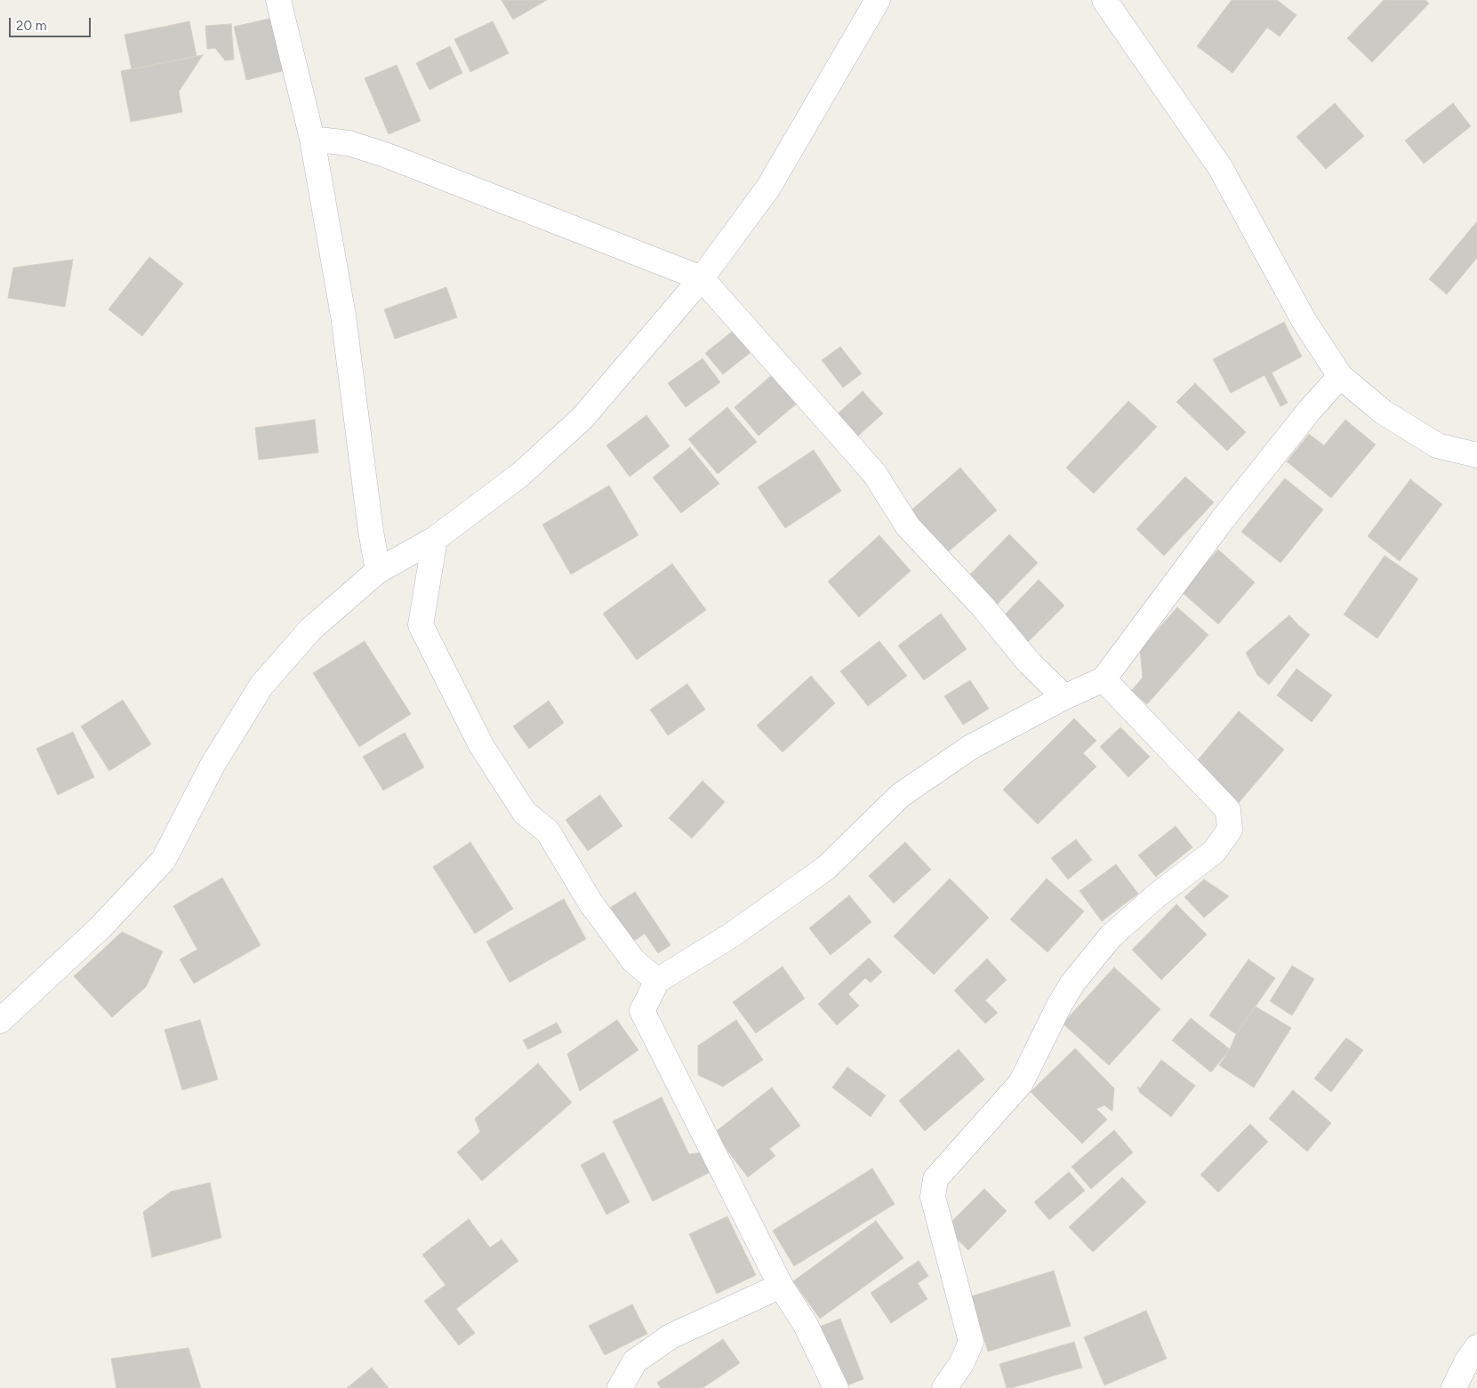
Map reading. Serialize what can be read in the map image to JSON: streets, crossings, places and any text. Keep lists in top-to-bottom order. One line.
{"scale_bar":"20 m"}
